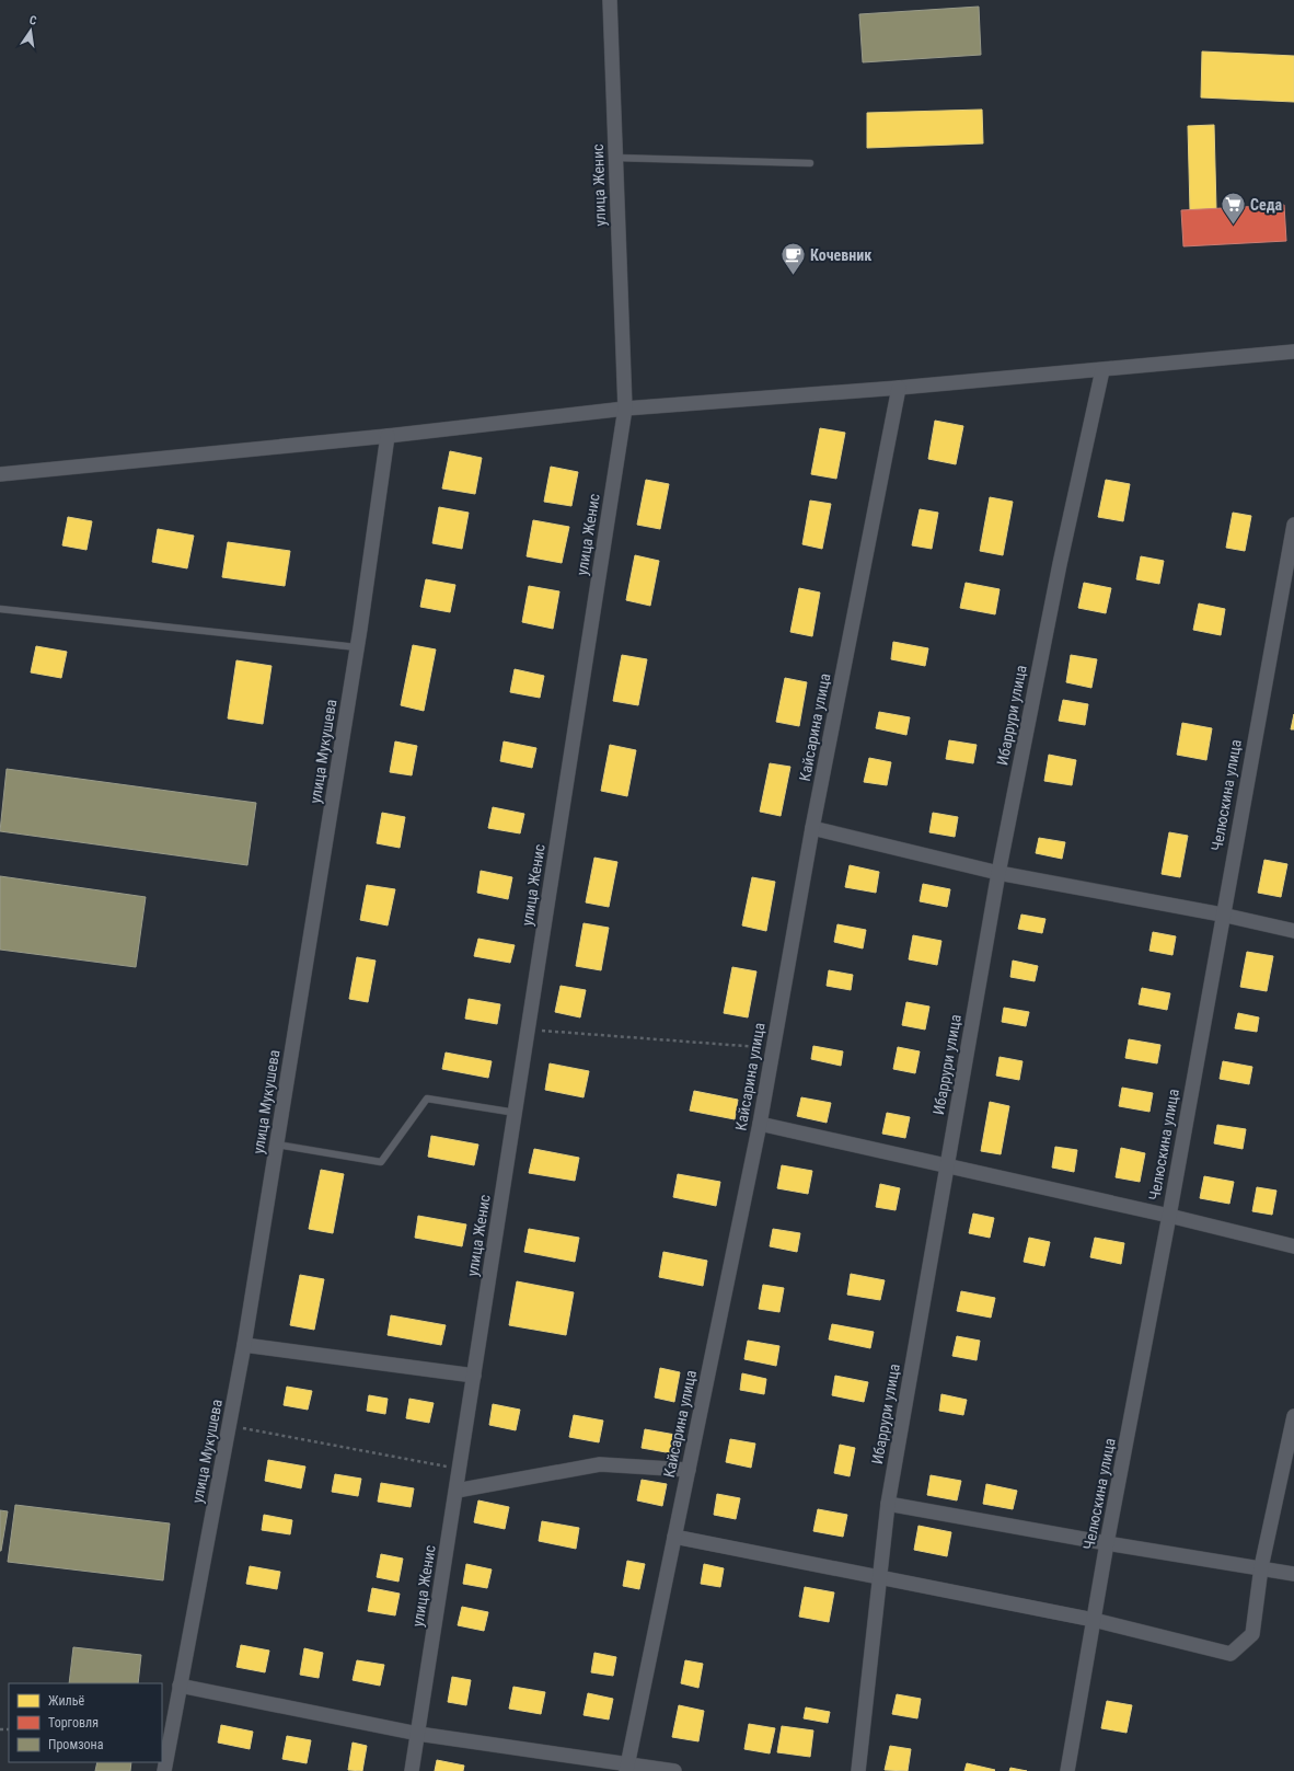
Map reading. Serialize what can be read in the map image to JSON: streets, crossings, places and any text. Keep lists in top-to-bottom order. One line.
{"streets":{"street":["улица Женис","Ибаррури улица","Кайсарина улица","улица Мукушева","Челюскина улица"]},"places":{"supermarket":["Седа"],"cafe":["Кочевник"]},"legend":["Жильё","Торговля","Промзона"],"north":"top"}
